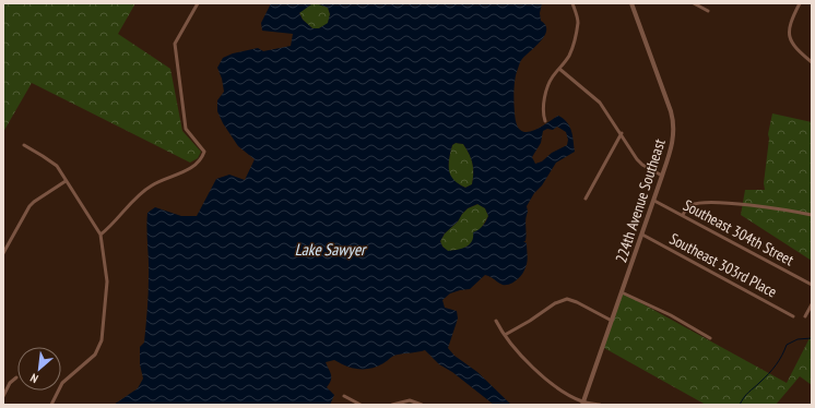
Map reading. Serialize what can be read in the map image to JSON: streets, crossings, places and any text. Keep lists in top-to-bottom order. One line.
{"streets":{"street":["224th Avenue Southeast","Southeast 304th Street","Southeast 303rd Place"]},"crossings":[["224th Avenue Southeast","Southeast 304th Street"],["224th Avenue Southeast","Southeast 303rd Place"]],"water":["Lake Sawyer"],"north":"bottom left"}
